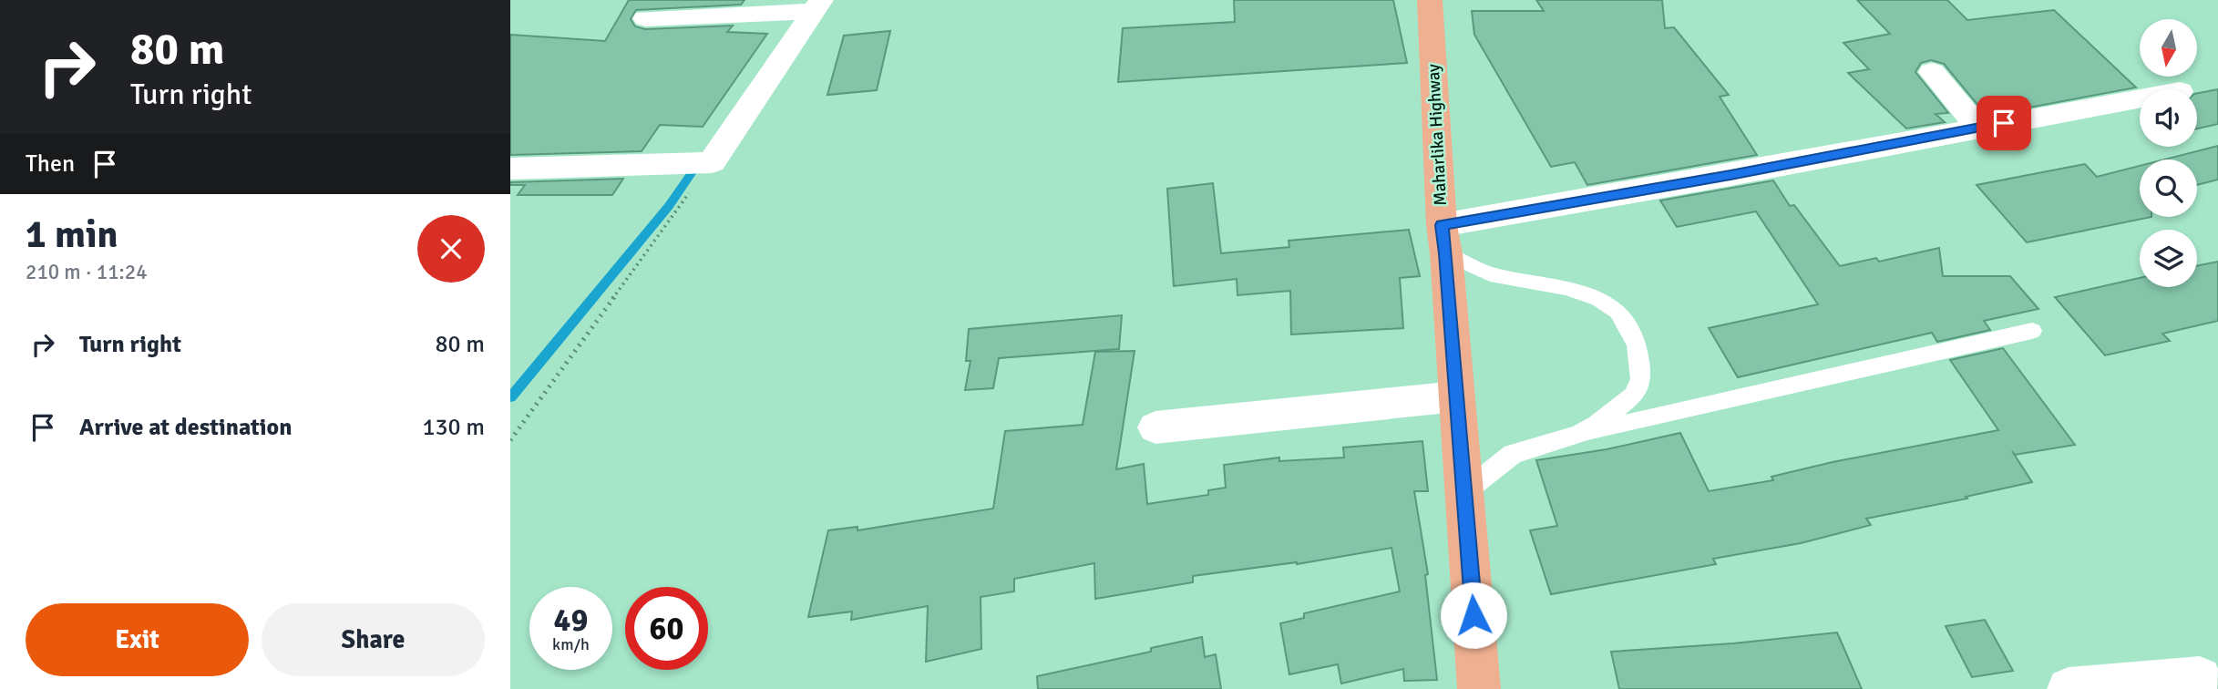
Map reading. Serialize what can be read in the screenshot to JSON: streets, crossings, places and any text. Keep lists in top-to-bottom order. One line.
{"streets":{"main road":["Maharlika Highway"]},"north":"bottom","page":{"turn":["80 m","Turn right"],"then":"Then","heading":["1 min","210 m · 11:24"],"list":[{"name":"Turn right","value":"80 m"},{"name":"Arrive at destination","value":"130 m"}],"speed":"49 km/h","limit":"60","buttons":["Exit","Share"]}}
